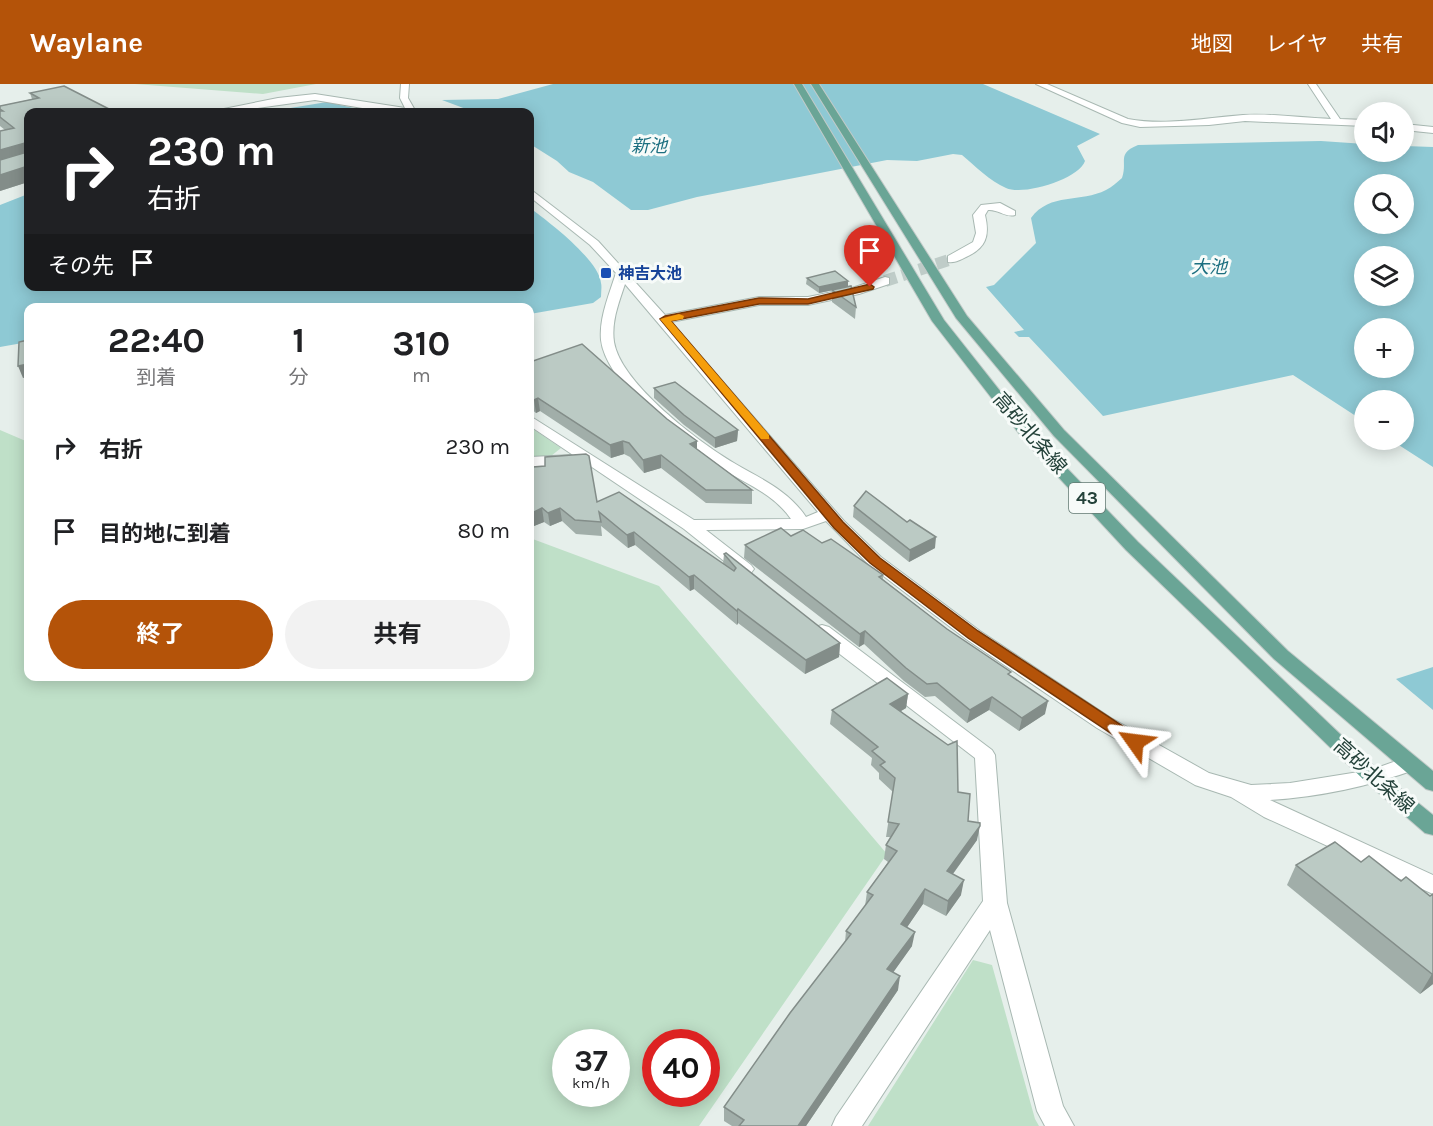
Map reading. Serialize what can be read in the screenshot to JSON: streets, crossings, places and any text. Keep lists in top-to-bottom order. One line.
{"streets":{"main road":["高砂北条線","43"]},"water":["新池","大池"],"places":{"transit":["神吉大池"]},"page":{"header":"Waylane","nav":["地図","レイヤ","共有"],"map_buttons":["+","−"],"turn":["230 m","右折"],"then":"その先","eta":["22:40","到着","1","分","310","m"],"list":[{"name":"右折","value":"230 m"},{"name":"目的地に到着","value":"80 m"}],"buttons":["終了","共有"],"speed":"37 km/h","limit":"40"}}
